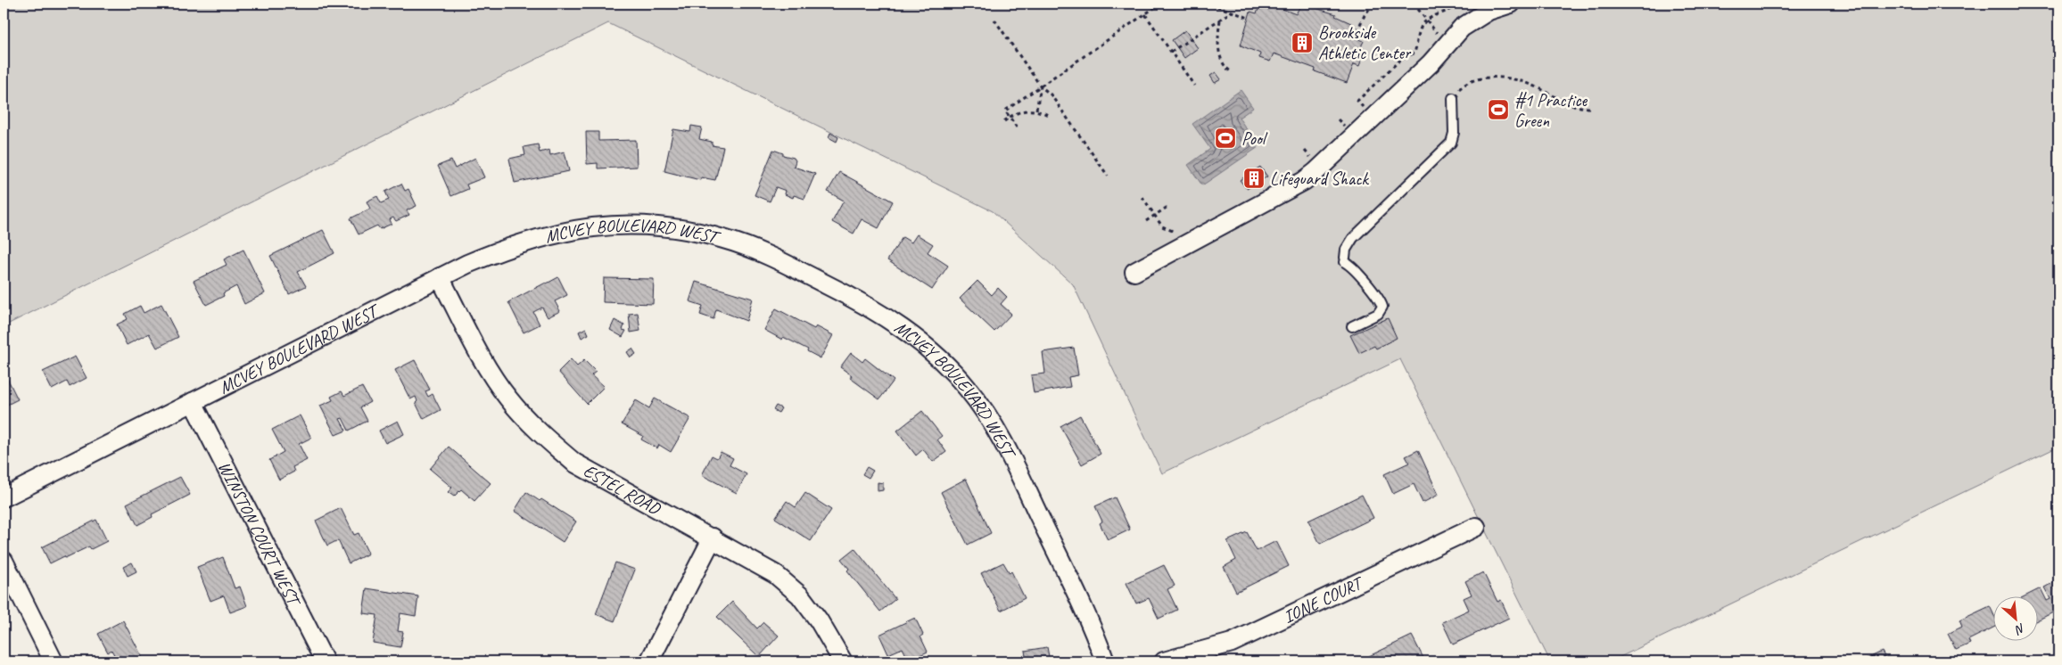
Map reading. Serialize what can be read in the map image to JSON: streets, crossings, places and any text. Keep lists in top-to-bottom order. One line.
{"streets":{"street":["MCVEY BOULEVARD WEST","ESTEL ROAD","WINSTON COURT WEST","IONE COURT"]},"crossings":[["MCVEY BOULEVARD WEST","ESTEL ROAD"],["MCVEY BOULEVARD WEST","WINSTON COURT WEST"]],"places":{"building":["Brookside Athletic Center","Lifeguard Shack"],"sports":["#1 Practice Green","Pool"]},"north":"bottom right"}
